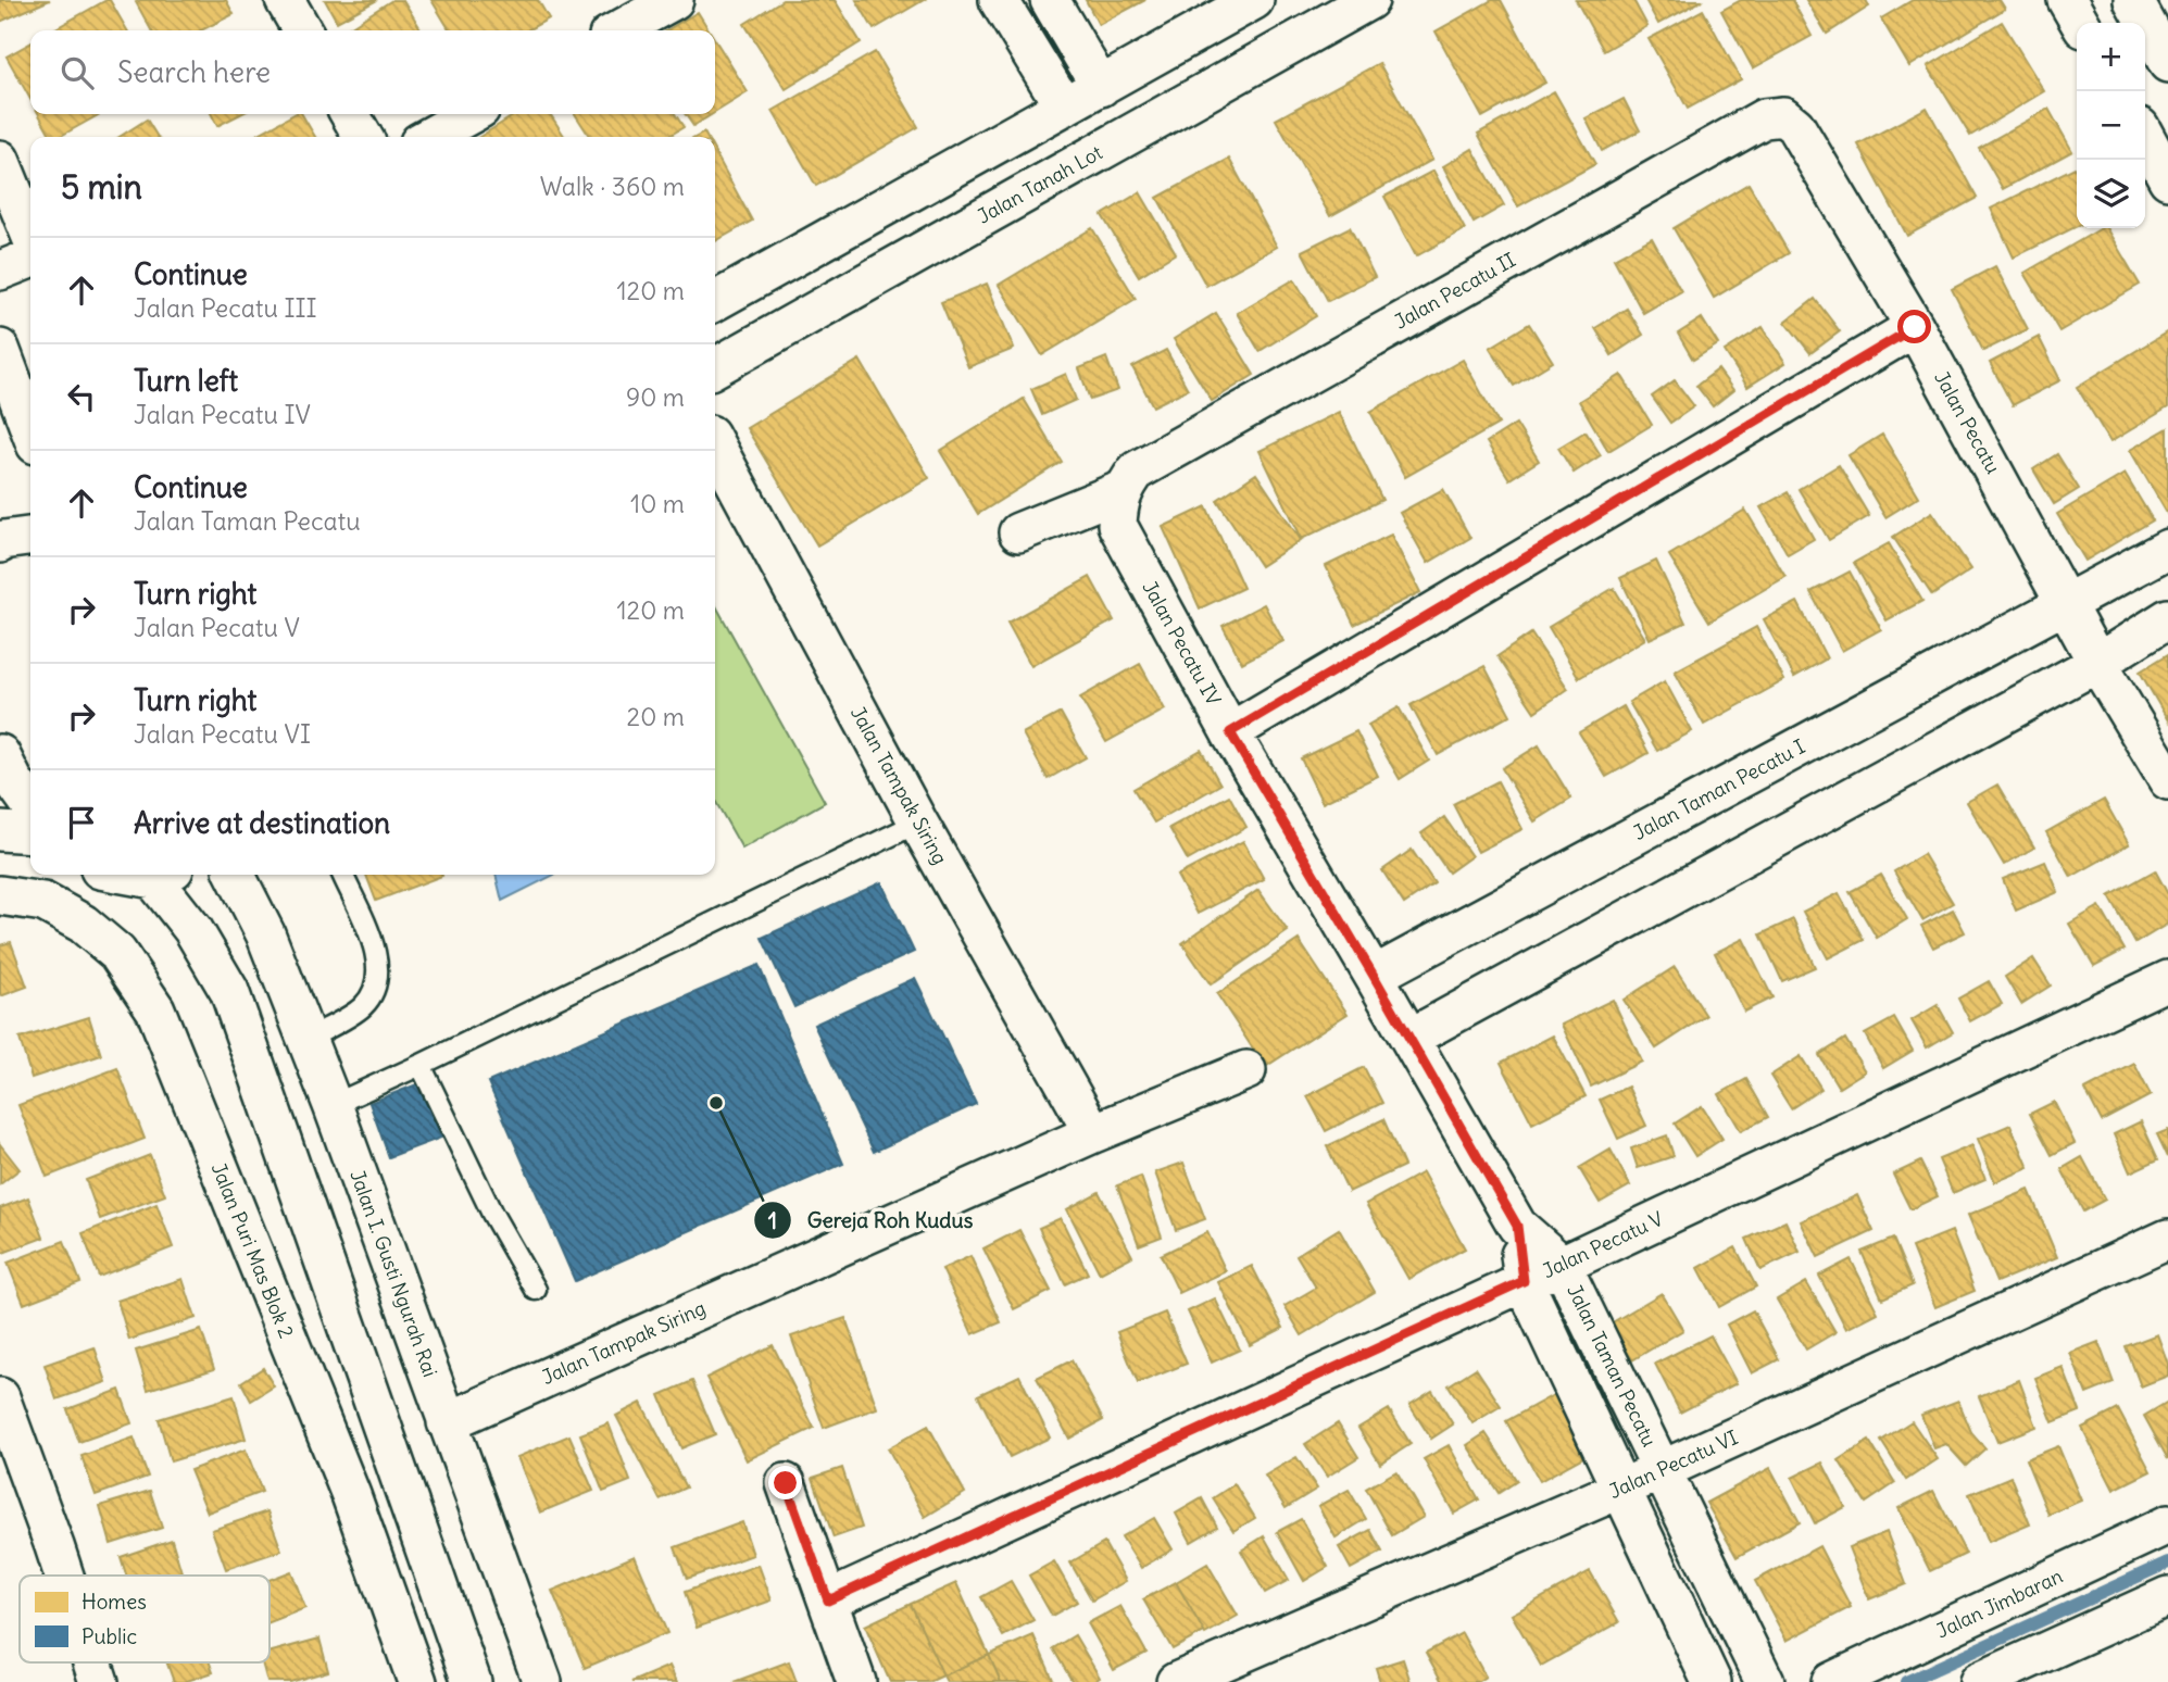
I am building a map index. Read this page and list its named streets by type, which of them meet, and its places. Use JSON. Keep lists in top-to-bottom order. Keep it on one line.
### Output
{"streets":{"street":["Jalan Tanah Lot","Jalan Pecatu II","Jalan Pecatu","Jalan Pecatu IV","Jalan Tampak Siring","Jalan Taman Pecatu I","Jalan Pecatu V","Jalan Puri Mas Blok 2","Jalan I. Gusti Ngurah Rai","Jalan Taman Pecatu","Jalan Pecatu VI","Jalan Jimbaran"]},"crossings":[["Jalan Pecatu II","Jalan Pecatu"],["Jalan Pecatu II","Jalan Pecatu IV"],["Jalan Pecatu","Jalan Taman Pecatu I"],["Jalan Pecatu IV","Jalan Taman Pecatu I"],["Jalan Pecatu IV","Jalan Taman Pecatu"],["Jalan Tampak Siring","Jalan I. Gusti Ngurah Rai"],["Jalan Pecatu V","Jalan Taman Pecatu"],["Jalan Taman Pecatu","Jalan Pecatu VI"]],"places":["Gereja Roh Kudus"],"legend":["Homes","Public"],"page":{"map_buttons":["+","−"],"search":"Search here","heading":["5 min","Walk · 360 m"],"list":[["Continue","Jalan Pecatu III","120 m"],["Turn left","Jalan Pecatu IV","90 m"],["Continue","Jalan Taman Pecatu","10 m"],["Turn right","Jalan Pecatu V","120 m"],["Turn right","Jalan Pecatu VI","20 m"],"Arrive at destination"]}}
